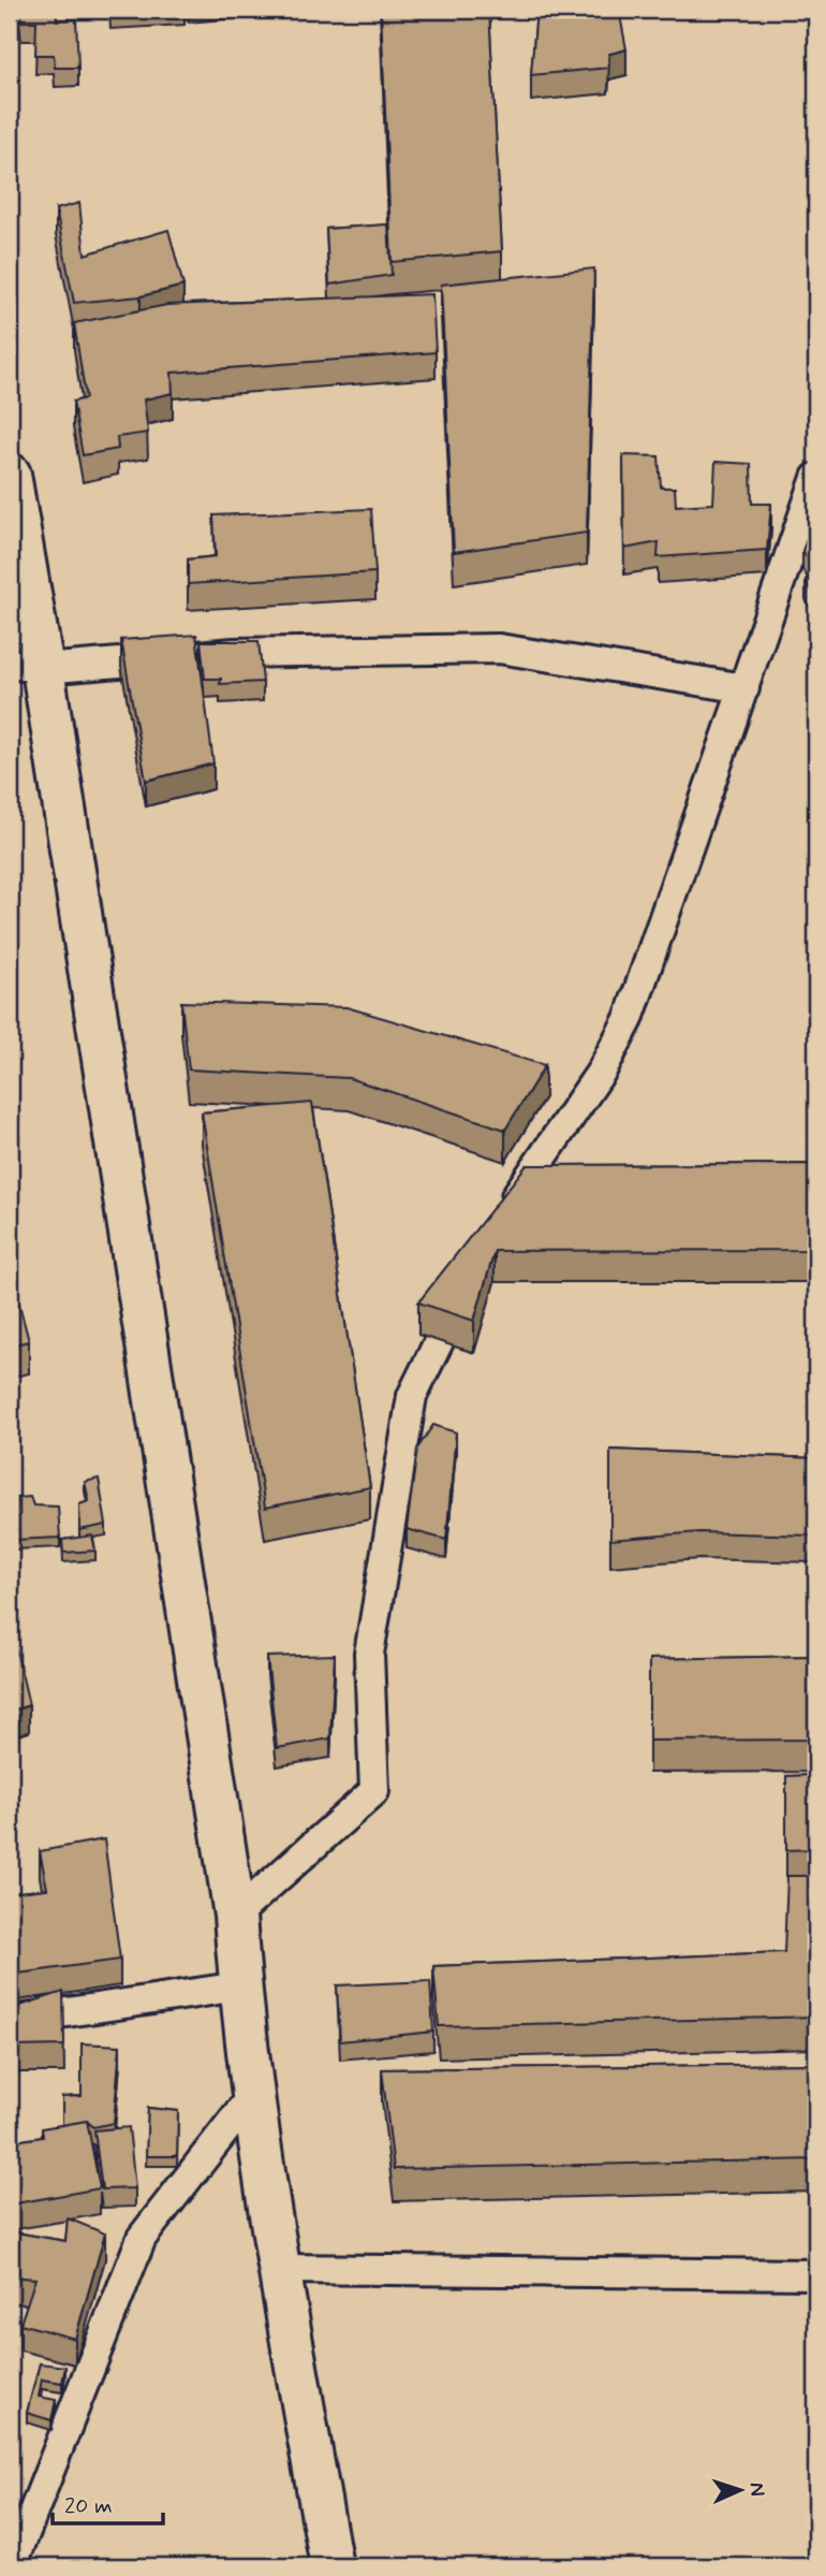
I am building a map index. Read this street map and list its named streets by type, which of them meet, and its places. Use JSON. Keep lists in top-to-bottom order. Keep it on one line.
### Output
{"scale_bar":"20 m","north":"right"}
